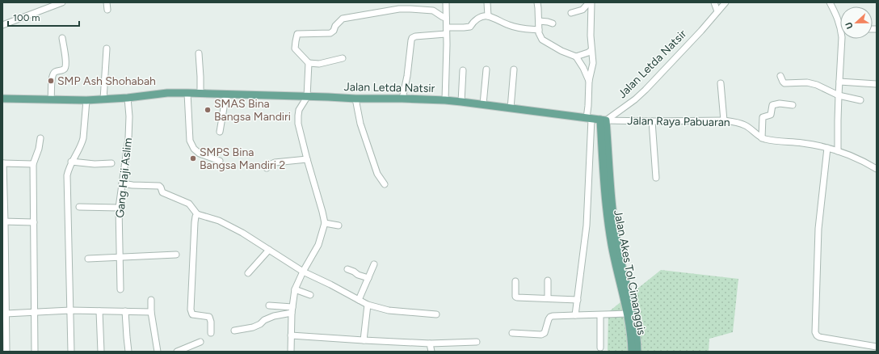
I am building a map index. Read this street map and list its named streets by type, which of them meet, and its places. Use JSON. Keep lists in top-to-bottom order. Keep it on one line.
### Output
{"streets":{"main road":["Jalan Letda Natsir","Jalan Akes Tol Cimanggis"],"street":["Jalan Raya Pabuaran","Gang Haji Aslim"]},"crossings":[["Jalan Letda Natsir","Jalan Raya Pabuaran"],["Jalan Letda Natsir","Gang Haji Aslim"],["Jalan Letda Natsir","Jalan Akes Tol Cimanggis"],["Jalan Raya Pabuaran","Jalan Akes Tol Cimanggis"]],"places":["SMP Ash Shohabah","SMAS Bina Bangsa Mandiri","SMPS Bina Bangsa Mandiri 2"],"scale_bar":"100 m","north":"left"}
